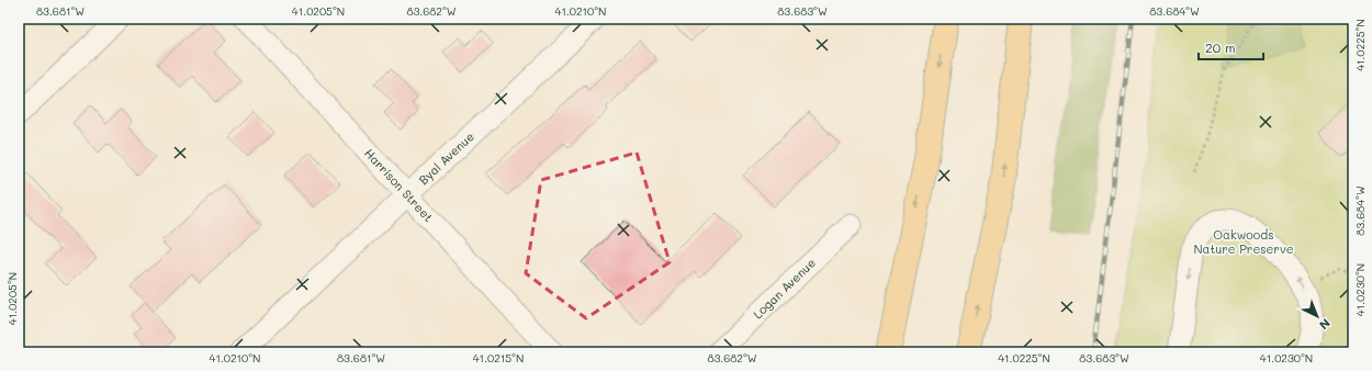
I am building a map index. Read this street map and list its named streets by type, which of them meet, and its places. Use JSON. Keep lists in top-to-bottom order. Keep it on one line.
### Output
{"streets":{"street":["Byal Avenue","Harrison Street","Logan Avenue"]},"crossings":[["Byal Avenue","Harrison Street"]],"parks":["Oakwoods Nature Preserve"],"scale_bar":"20 m","north":"bottom right","coordinates":["83.681°W","41.0205°N","83.682°W","41.0210°N","83.683°W","83.684°W","41.0225°N","41.0230°N","41.0215°N"]}
